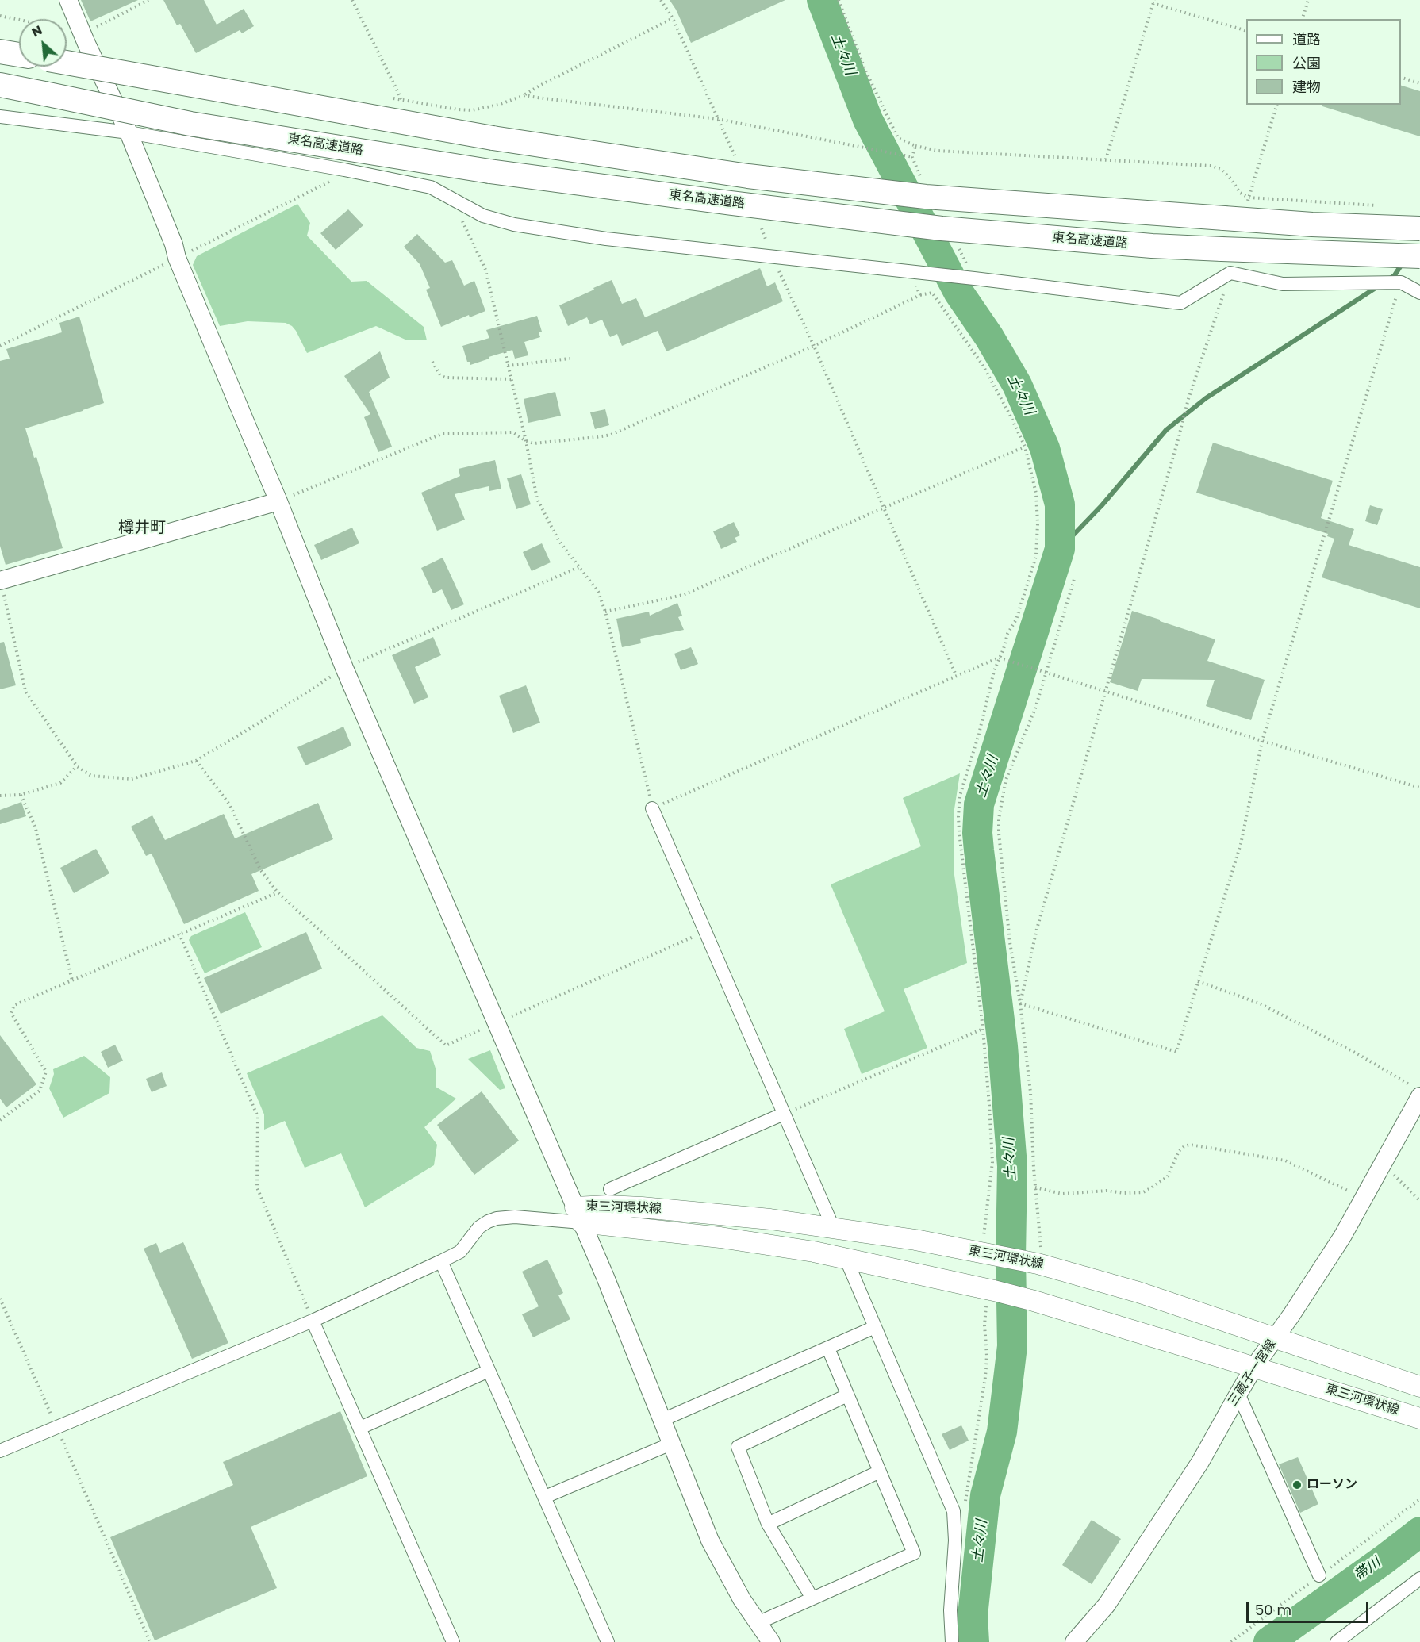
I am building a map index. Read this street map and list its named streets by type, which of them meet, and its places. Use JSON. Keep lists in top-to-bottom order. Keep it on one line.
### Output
{"streets":{"highway":["東名高速道路"],"main road":["東三河環状線"],"street":["三蔵子一宮線"]},"crossings":[["東三河環状線","三蔵子一宮線"]],"districts":["樽井町"],"water":["土々川","帯川"],"places":["ローソン"],"legend":["道路","公園","建物"],"scale_bar":"50 m","north":"top left"}
